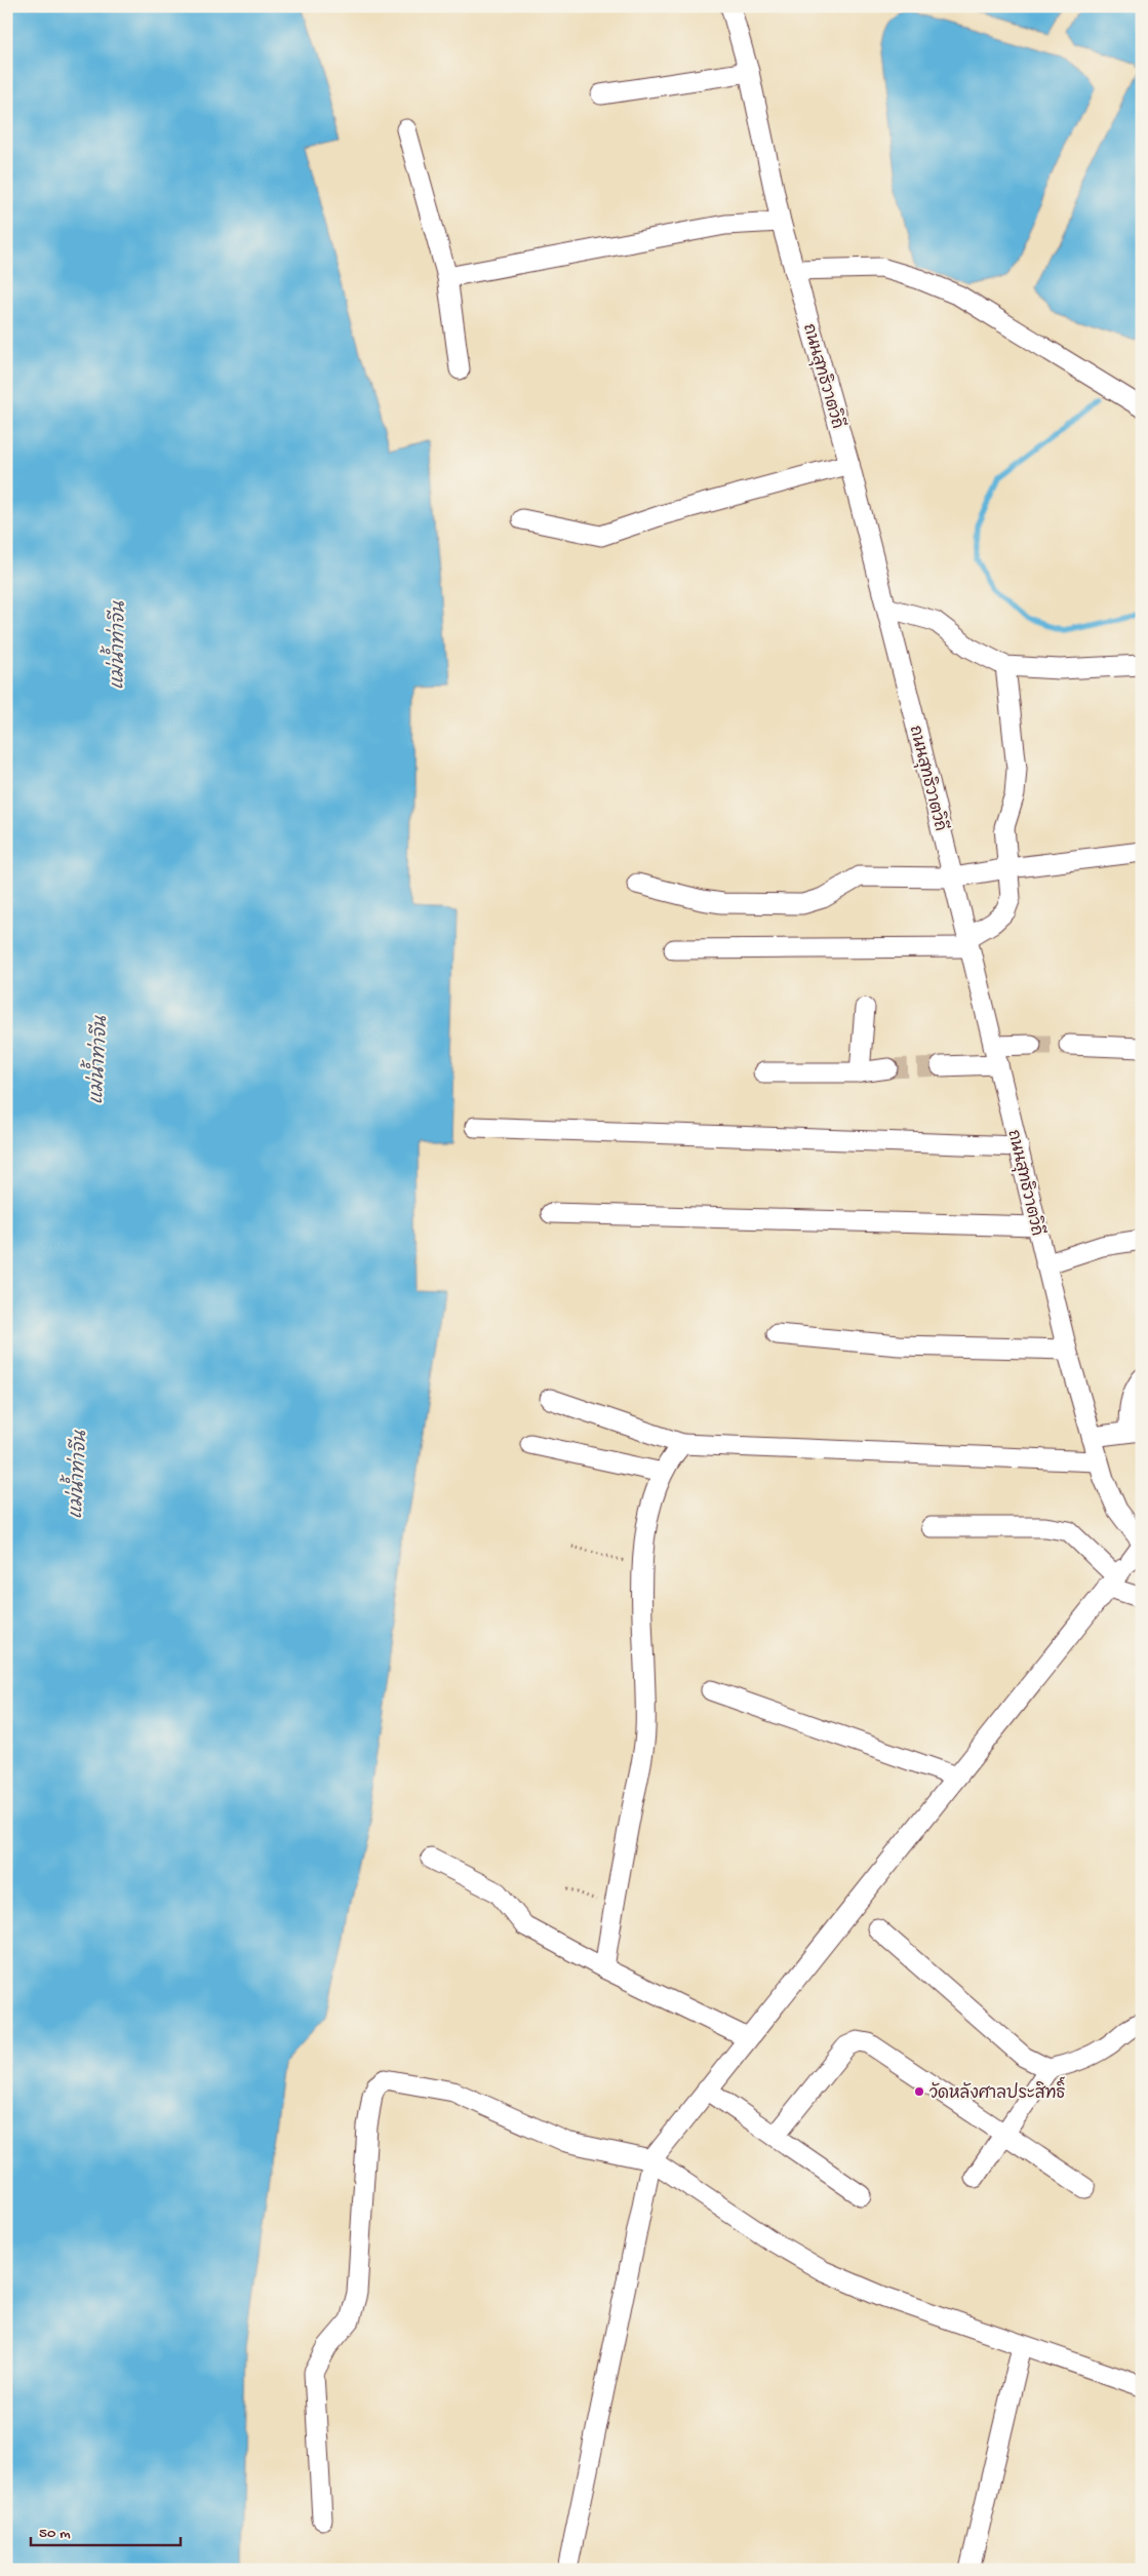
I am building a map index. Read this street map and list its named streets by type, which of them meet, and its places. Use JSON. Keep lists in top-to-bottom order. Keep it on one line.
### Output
{"streets":{"street":["ถนนสุทธิวาตวิถี"]},"water":["แม่น้ำท่าจีน"],"places":["วัดหลังศาลประสิทธิ์"],"scale_bar":"50 m"}
